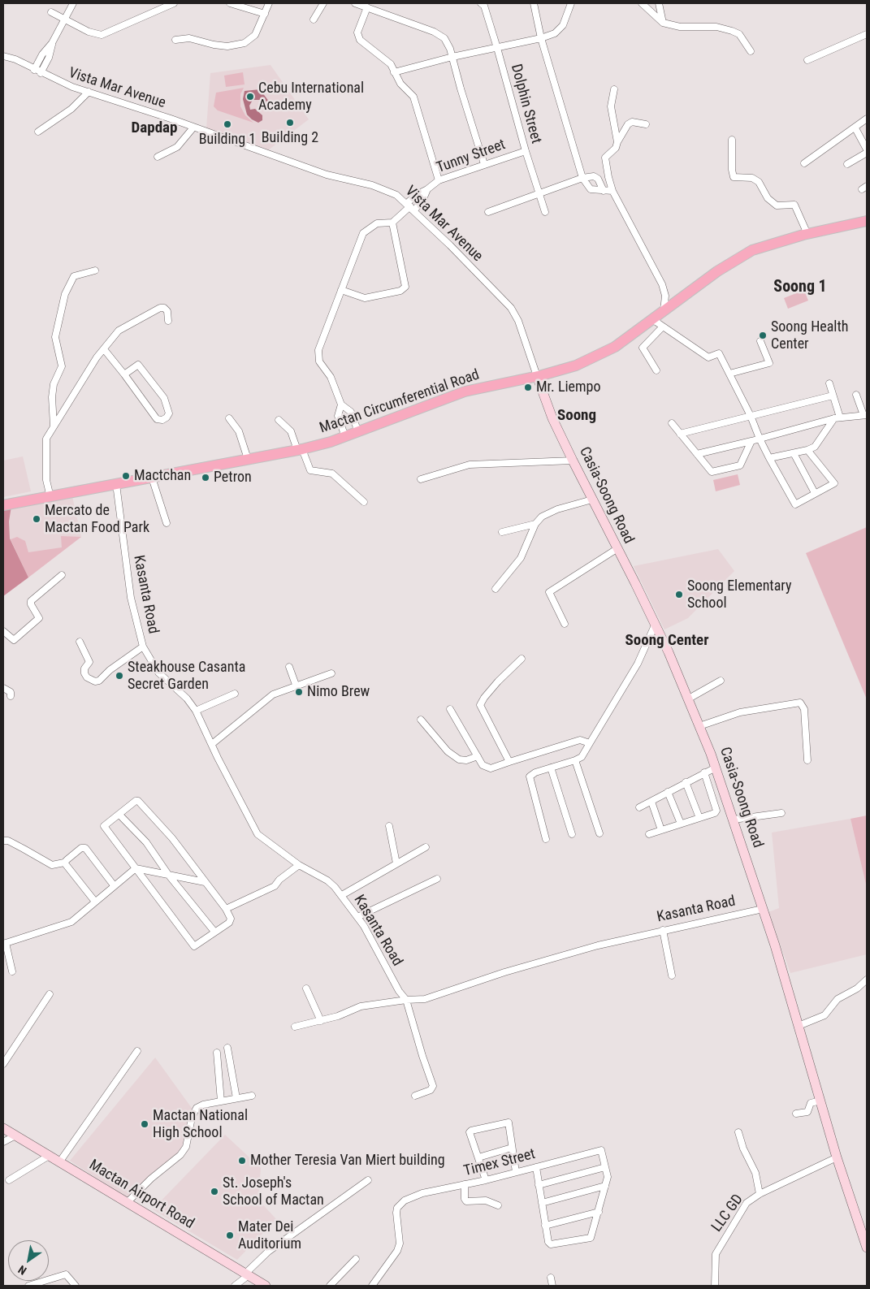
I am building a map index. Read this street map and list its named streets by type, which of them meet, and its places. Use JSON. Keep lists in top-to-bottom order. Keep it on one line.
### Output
{"streets":{"main road":["Mactan Circumferential Road"],"street":["Vista Mar Avenue","Dolphin Street","Tunny Street","Casia-Soong Road","Kasanta Road","Timex Street","Mactan Airport Road","LLC GD"]},"crossings":[["Vista Mar Avenue","Tunny Street"],["Vista Mar Avenue","Mactan Circumferential Road"],["Vista Mar Avenue","Casia-Soong Road"],["Dolphin Street","Tunny Street"],["Mactan Circumferential Road","Casia-Soong Road"],["Mactan Circumferential Road","Kasanta Road"],["Casia-Soong Road","Kasanta Road"],["Casia-Soong Road","LLC GD"]],"districts":["Dapdap","Soong 1","Soong","Soong Center"],"places":["Cebu International Academy","Building 2","Building 1","Soong Health Center","Mr. Liempo","Mactchan","Petron","Mercato de Mactan Food Park","Soong Elementary School","Steakhouse Casanta Secret Garden","Nimo Brew","Mactan National High School","Mother Teresia Van Miert building","St. Joseph's School of Mactan","Mater Dei Auditorium"],"north":"bottom left"}
